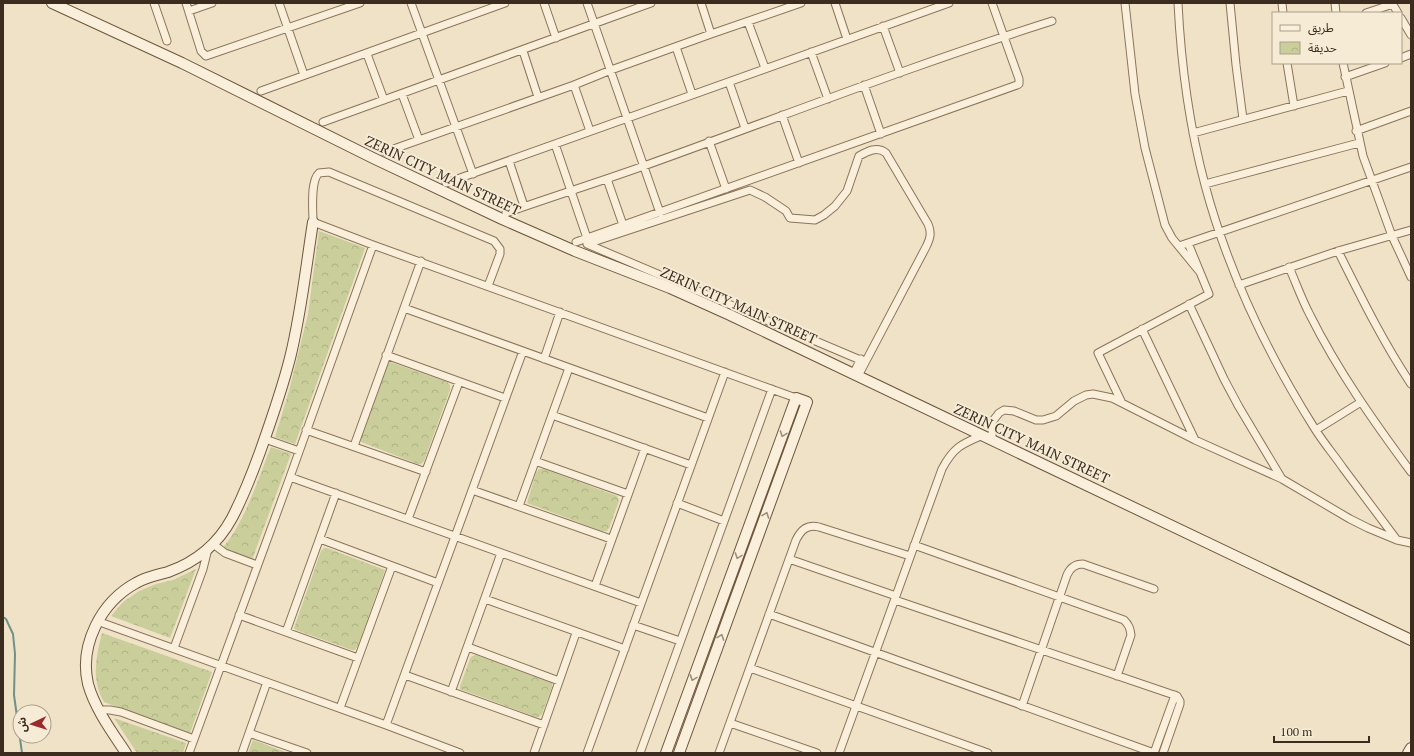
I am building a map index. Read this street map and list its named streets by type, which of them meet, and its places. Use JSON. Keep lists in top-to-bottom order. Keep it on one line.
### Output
{"streets":{"street":["ZERIN CITY MAIN STREET"]},"legend":["طريق","حديقة"],"scale_bar":"100 m","north":"left"}
